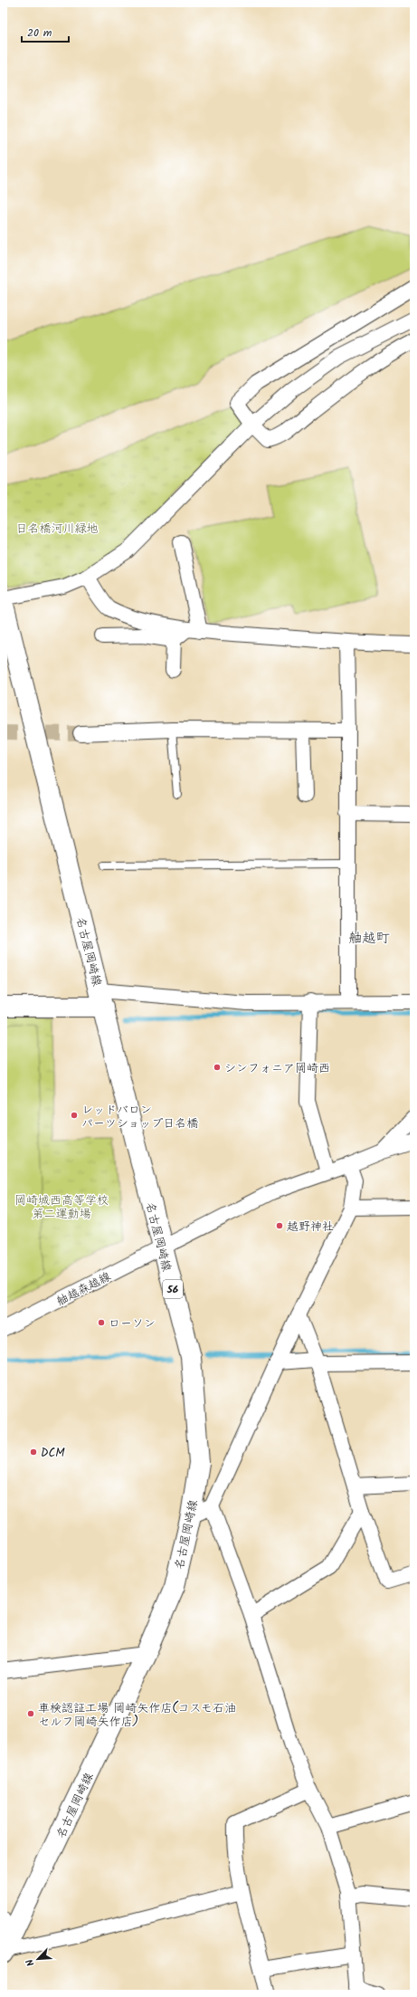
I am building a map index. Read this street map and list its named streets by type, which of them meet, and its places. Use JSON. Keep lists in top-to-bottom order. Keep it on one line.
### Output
{"streets":{"main road":["名古屋岡崎線","56"],"street":["舳越森越線"]},"crossings":[["名古屋岡崎線","舳越森越線"]],"districts":["舳越町"],"parks":["日名橋河川緑地","岡崎城西高等学校 第二運動場"],"places":["シンフォニア岡崎西","レッドバロン パーツショップ日名橋","越野神社","ローソン","DCM","車検認証工場 岡崎矢作店(コスモ石油 セルフ岡崎矢作店)"],"scale_bar":"20 m","north":"bottom left"}
